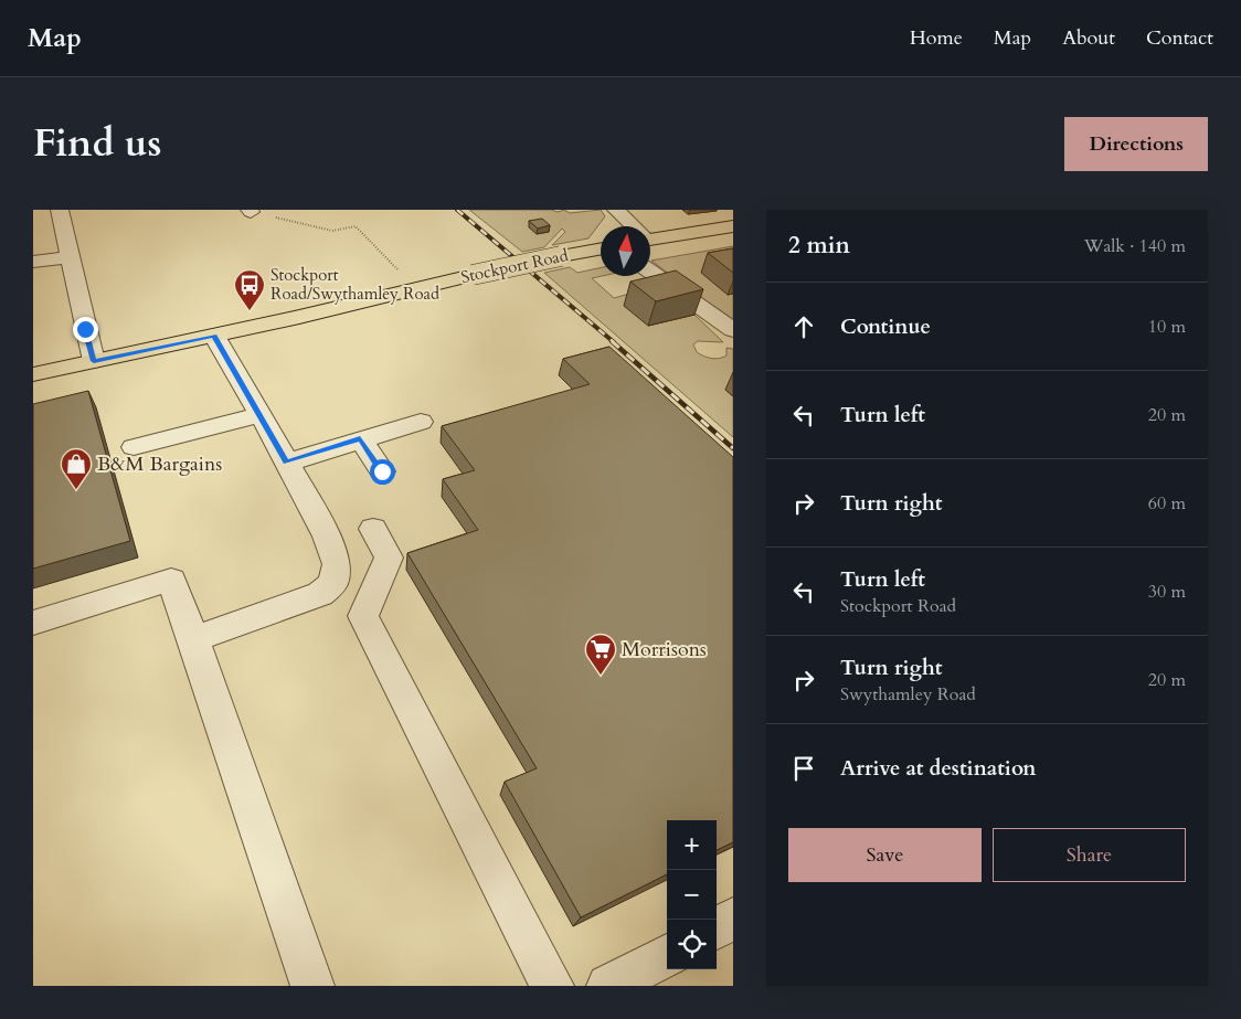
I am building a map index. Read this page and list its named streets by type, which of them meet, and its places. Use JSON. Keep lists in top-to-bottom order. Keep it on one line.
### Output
{"streets":{"main road":["Stockport Road"]},"places":{"bus stop":["Stockport Road/Swythamley Road"],"shop":["B&M Bargains"],"supermarket":["Morrisons"]},"north":"top","page":{"header":"Map","nav":["Home","Map","About","Contact"],"title":"Find us","buttons":["Directions",["Save","Share"]],"heading":["2 min","Walk · 140 m"],"list":[["Continue","10 m"],["Turn left","20 m"],["Turn right","60 m"],["Turn left","Stockport Road","30 m"],["Turn right","Swythamley Road","20 m"],"Arrive at destination"],"map_buttons":["+","−"]}}
